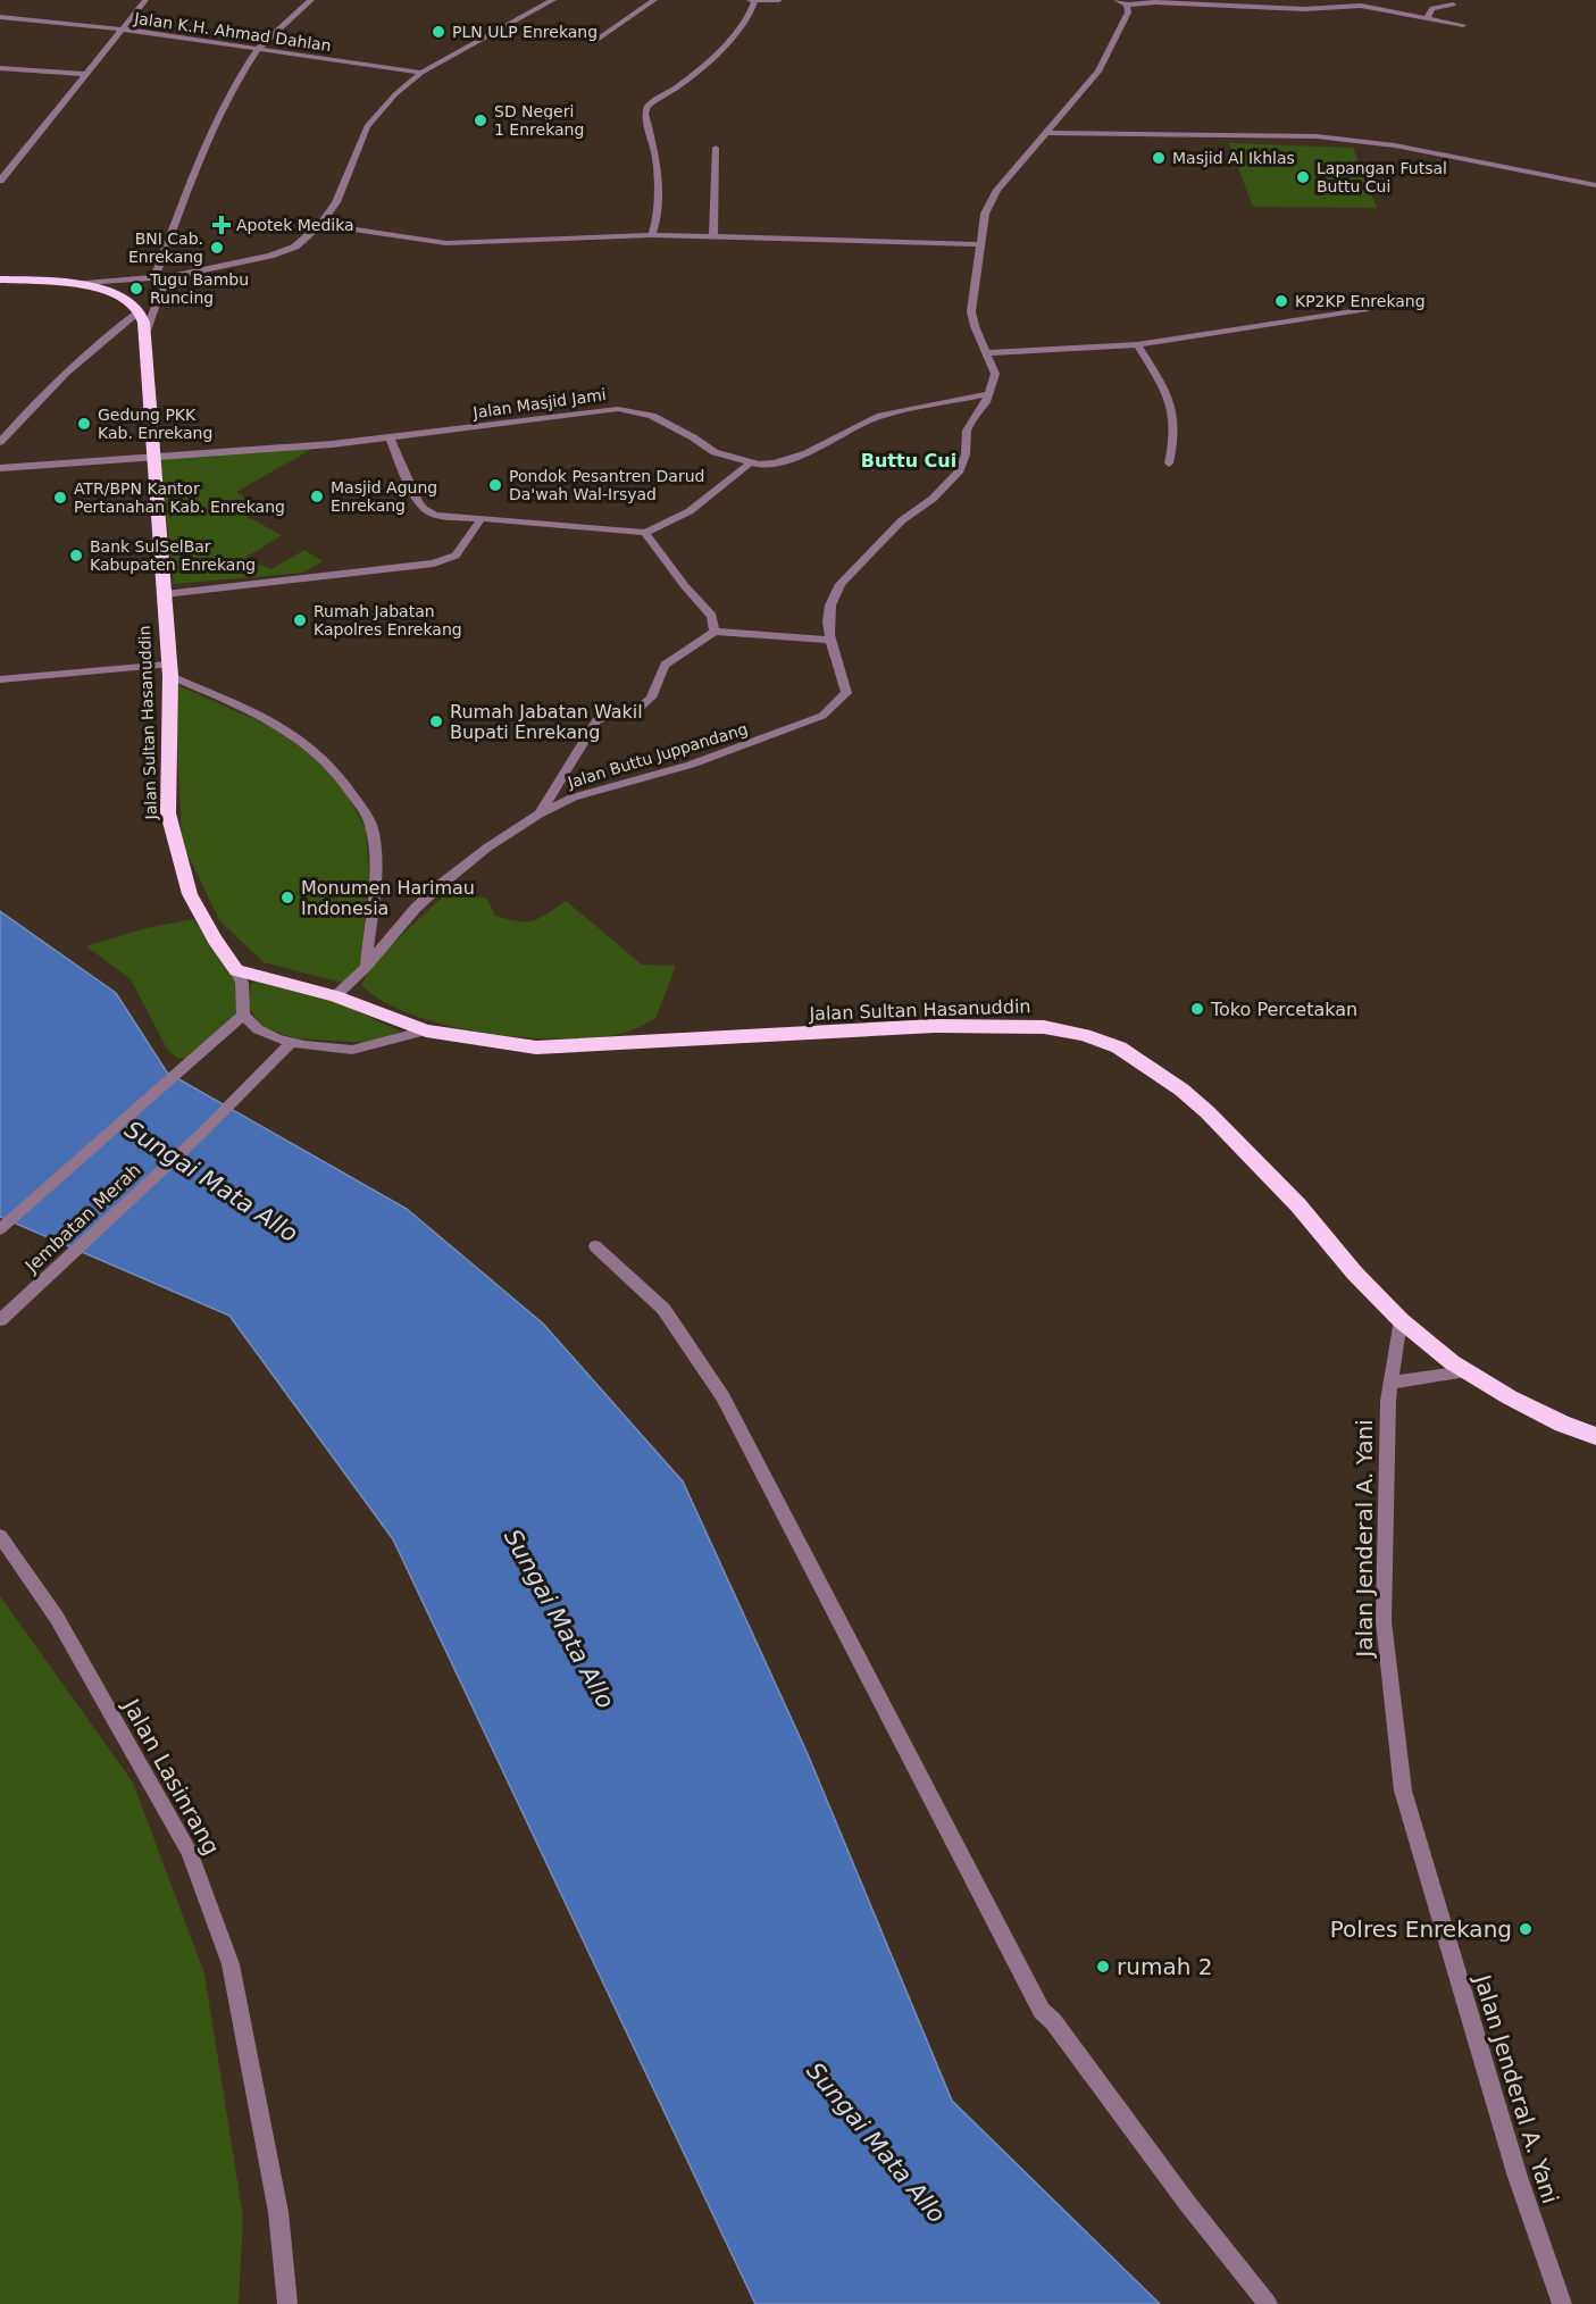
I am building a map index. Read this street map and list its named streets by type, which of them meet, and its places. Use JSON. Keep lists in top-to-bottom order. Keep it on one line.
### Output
{"streets":{"highway":["Jalan Sultan Hasanuddin"],"street":["Jalan K.H. Ahmad Dahlan","Jalan Masjid Jami","Jalan Buttu Juppandang","Jembatan Merah","Jalan Jenderal A. Yani","Jalan Lasinrang"]},"crossings":[["Jalan Masjid Jami","Jalan Sultan Hasanuddin"],["Jalan Masjid Jami","Jalan Buttu Juppandang"],["Jalan Sultan Hasanuddin","Jalan Buttu Juppandang"],["Jalan Sultan Hasanuddin","Jembatan Merah"],["Jalan Sultan Hasanuddin","Jalan Jenderal A. Yani"]],"districts":["Buttu Cui"],"water":["Sungai Mata Allo"],"places":{"other":["PLN ULP Enrekang","SD Negeri 1 Enrekang","Masjid Al Ikhlas","Lapangan Futsal Buttu Cui","BNI Cab. Enrekang","Tugu Bambu Runcing","KP2KP Enrekang","Gedung PKK Kab. Enrekang","Pondok Pesantren Darud Da'wah Wal-Irsyad","Masjid Agung Enrekang","ATR/BPN Kantor Pertanahan Kab. Enrekang","Bank SulSelBar Kabupaten Enrekang","Rumah Jabatan Kapolres Enrekang","Rumah Jabatan Wakil Bupati Enrekang","Monumen Harimau Indonesia","Toko Percetakan","Polres Enrekang","rumah 2"],"health":["Apotek Medika"]}}
